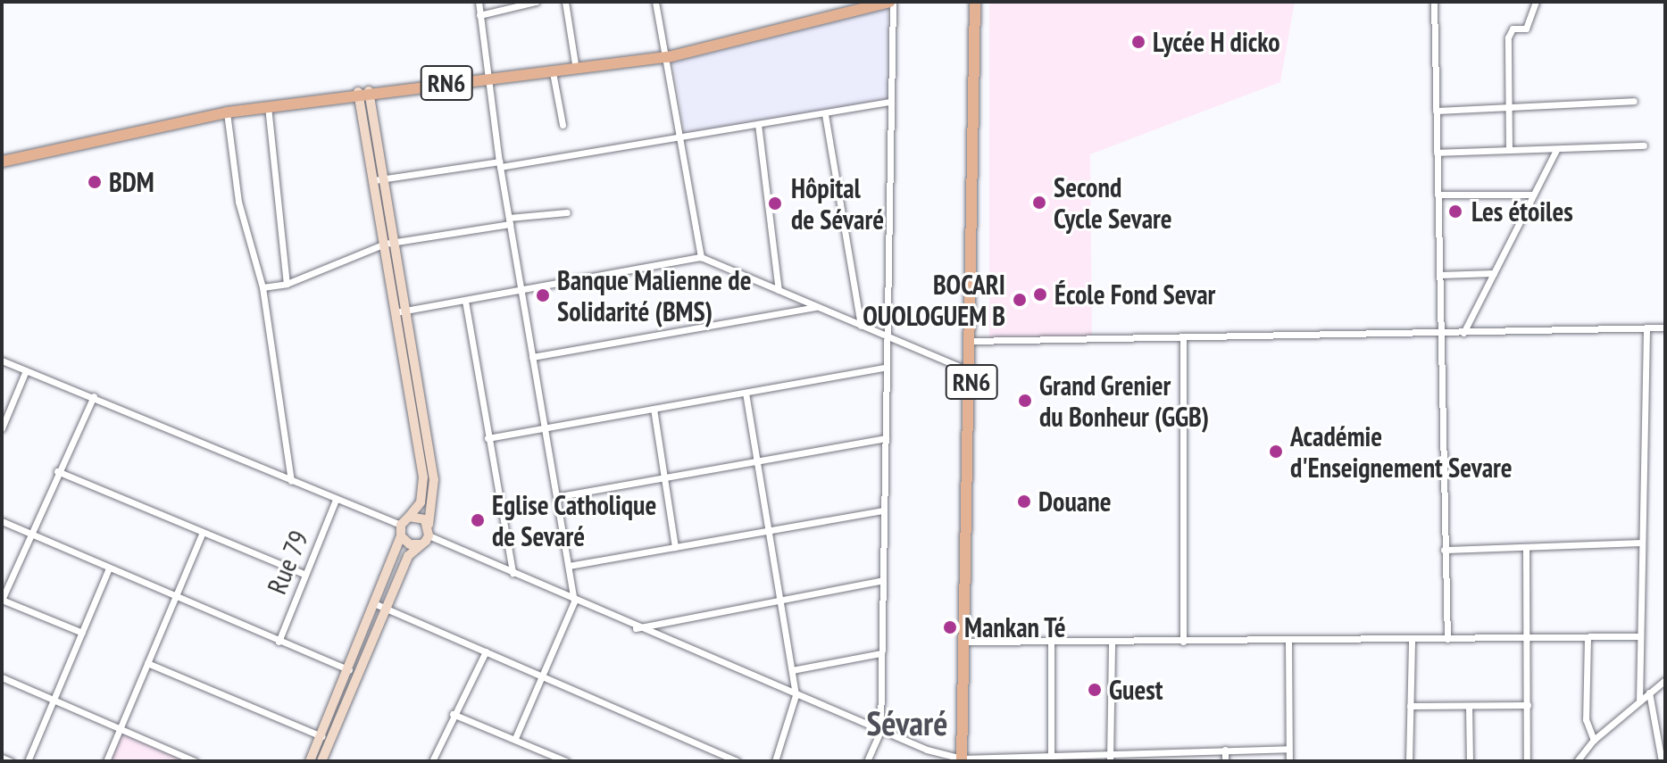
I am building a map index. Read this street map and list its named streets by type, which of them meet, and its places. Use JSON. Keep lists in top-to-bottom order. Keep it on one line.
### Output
{"streets":{"main road":["RN6"],"street":["Rue 79"]},"districts":["Sévaré"],"places":["Lycée H dicko","BDM","Second Cycle Sevare","Hôpital de Sévaré","Les étoiles","École Fond Sevar","Banque Malienne de Solidarité (BMS)","BOCARI OUOLOGUEM B","Grand Grenier du Bonheur (GGB)","Académie d'Enseignement Sevare","Douane","Eglise Catholique de Sevaré","Mankan Té","Guest"]}
